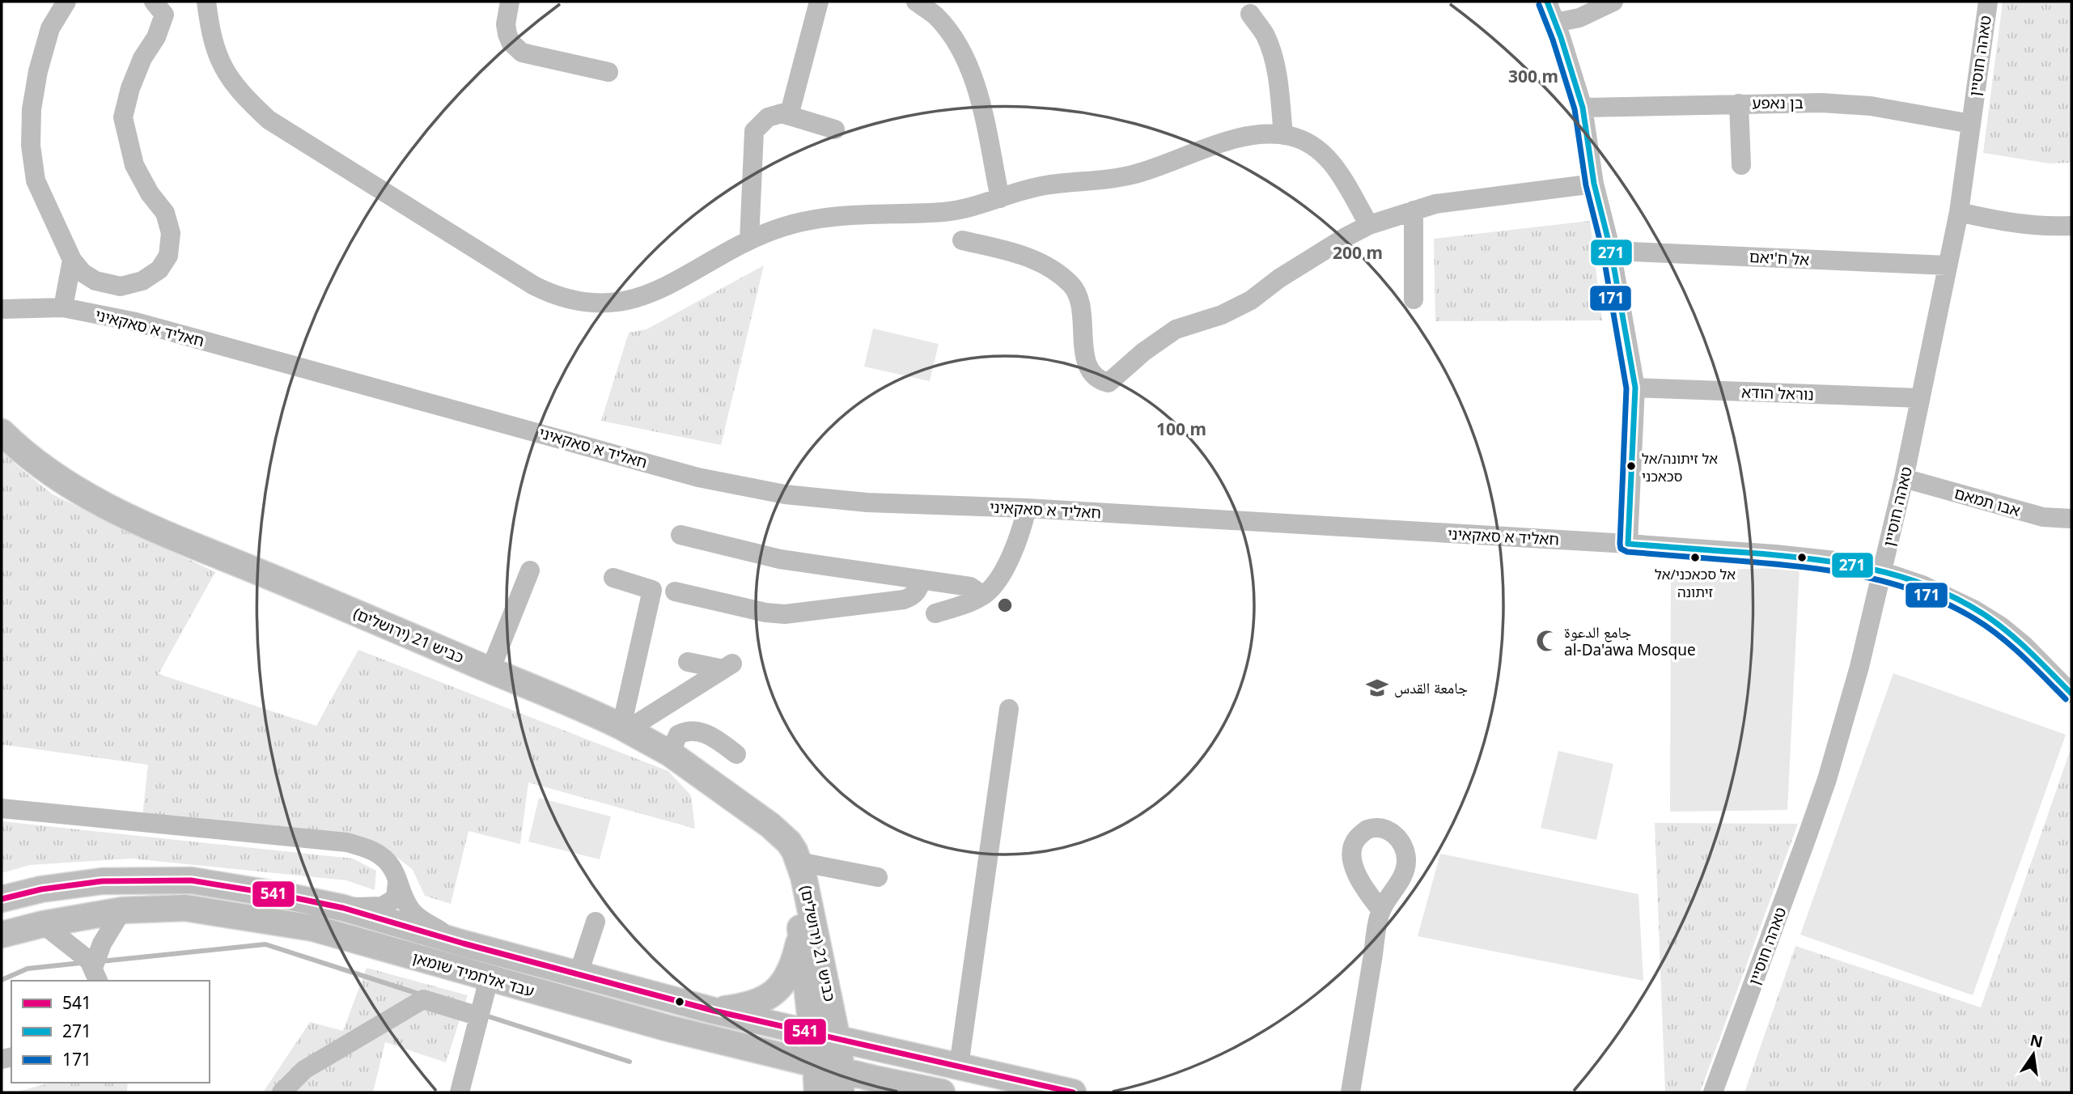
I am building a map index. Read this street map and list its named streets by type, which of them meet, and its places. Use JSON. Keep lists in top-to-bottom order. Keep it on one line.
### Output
{"streets":{"main road":["כביש 21 (ירושלים)","עבד אלחמיד שומאן"],"street":["טאהה חוסיין","בן נאפע","אל ח'יאם","חאליד א סאקאיני","נוראל הודא","אבו תמאם"]},"crossings":[["טאהה חוסיין","בן נאפע"],["טאהה חוסיין","אל ח'יאם"],["טאהה חוסיין","חאליד א סאקאיני"],["טאהה חוסיין","נוראל הודא"],["טאהה חוסיין","אבו תמאם"],["כביש 21 (ירושלים)","עבד אלחמיד שומאן"]],"places":{"other":["אל זיתונה/אל סכאכני","אל סכאכני/אל זיתונה"],"mosque":["جامع الدعوة al-Da'awa Mosque"],"school or university":["جامعة القدس"]},"lines":["transit line 271","transit line 171","transit line 541"],"legend":["541","271","171"],"north":"top","rings":["300 m","200 m","100 m"]}
